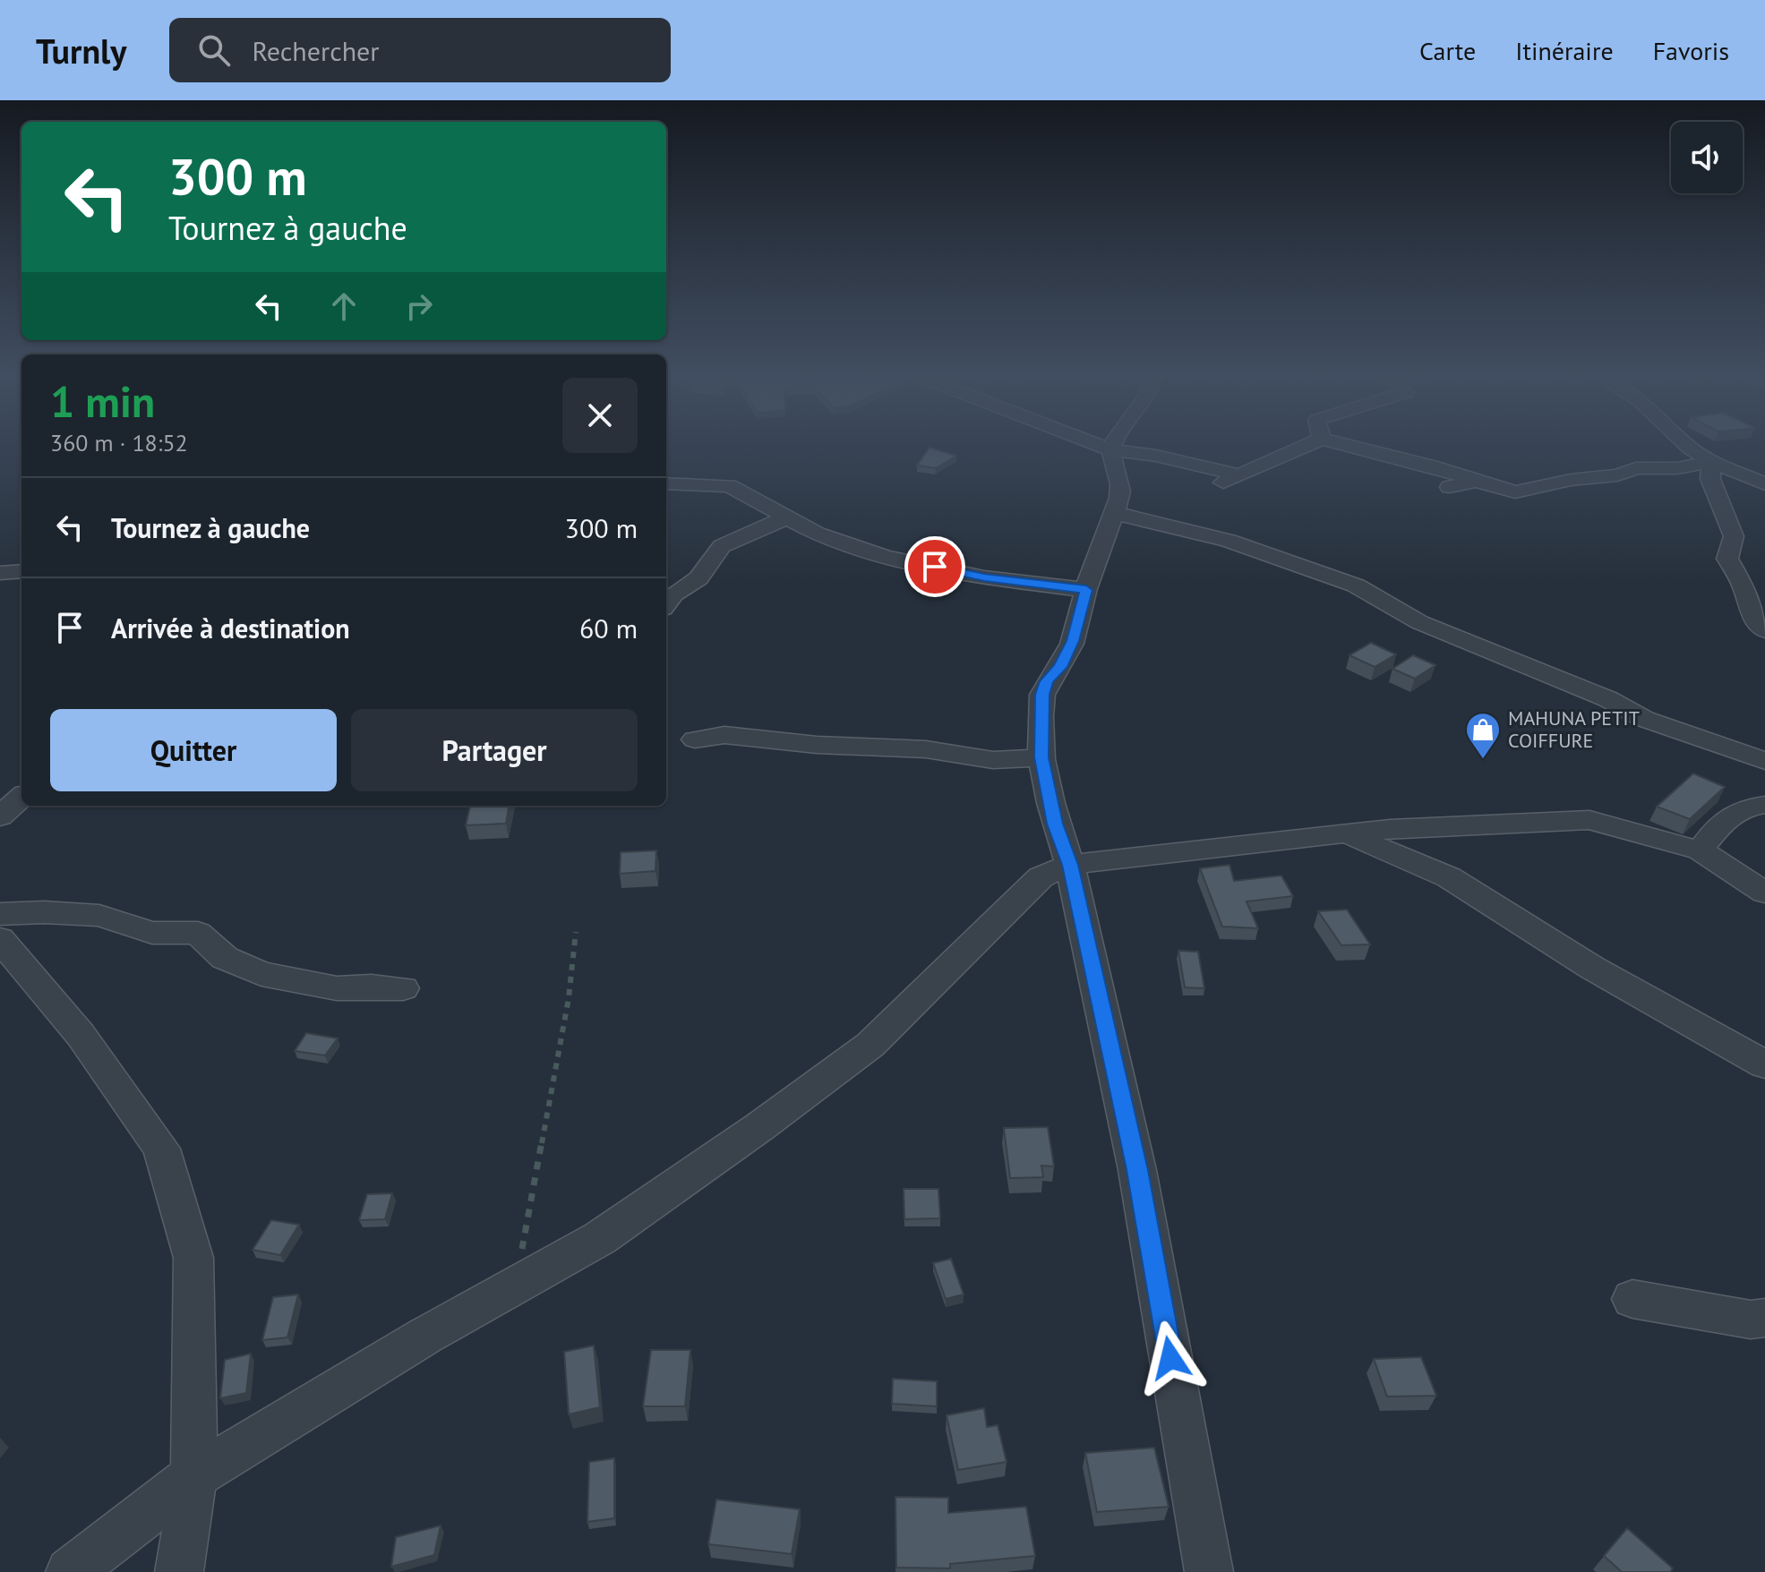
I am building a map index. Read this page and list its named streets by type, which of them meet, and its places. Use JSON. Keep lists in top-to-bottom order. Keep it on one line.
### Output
{"places":{"shop":["MAHUNA PETIT COIFFURE"]},"page":{"header":"Turnly","search":"Rechercher","nav":["Carte","Itinéraire","Favoris"],"turn":["300 m","Tournez à gauche"],"heading":["1 min","360 m · 18:52"],"list":[{"name":"Tournez à gauche","value":"300 m"},{"name":"Arrivée à destination","value":"60 m"}],"buttons":["Quitter","Partager"]}}
